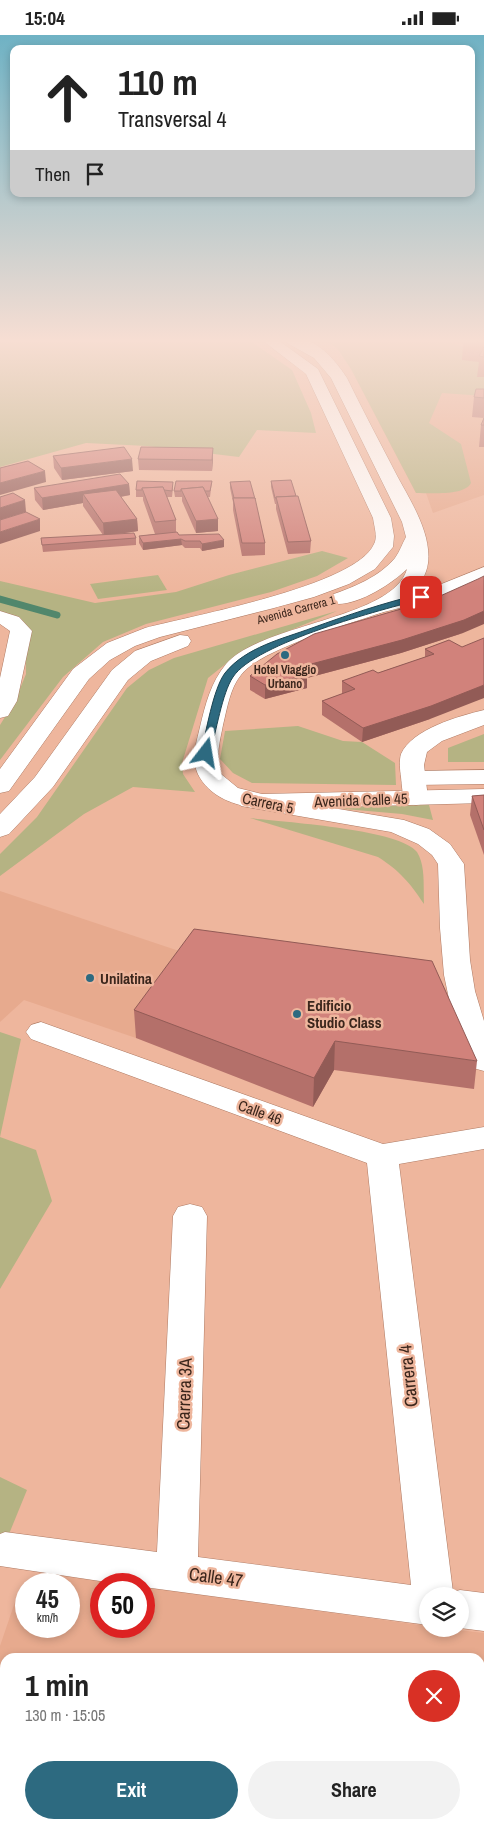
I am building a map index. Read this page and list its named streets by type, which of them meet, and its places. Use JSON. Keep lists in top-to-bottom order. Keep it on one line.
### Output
{"streets":{"main road":["Avenida Carrera 1","Avenida Calle 45","Carrera 5","Calle 46","Carrera 4","Carrera 3A","Calle 47"]},"crossings":[["Avenida Carrera 1","Carrera 5"],["Avenida Calle 45","Carrera 5"],["Calle 46","Carrera 4"],["Carrera 3A","Calle 47"]],"places":["Hotel Viaggio Urbano","Unilatina","Edificio Studio Class"],"page":{"status":"15:04","turn":["110 m","Transversal 4"],"then":"Then","speed":"45 km/h","limit":"50","heading":["1 min","130 m · 15:05"],"buttons":["Exit","Share"]}}
